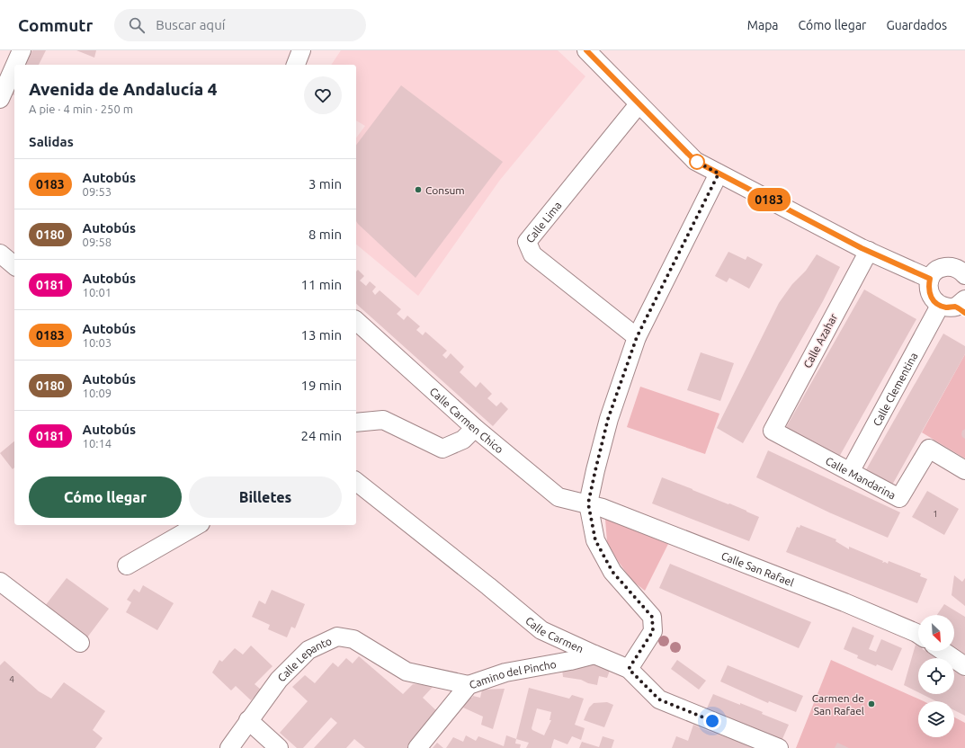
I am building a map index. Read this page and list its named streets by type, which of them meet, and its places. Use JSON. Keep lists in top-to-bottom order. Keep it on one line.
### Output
{"streets":{"street":["Calle Lima","Calle Azahar","Calle Clementina","Calle Carmen Chico","Calle Mandarina","Calle San Rafael","Calle Carmen","Calle Lepanto","Camino del Pincho"]},"crossings":[["Calle Azahar","Calle Mandarina"],["Calle Clementina","Calle Mandarina"],["Calle Carmen Chico","Calle San Rafael"],["Calle Carmen","Camino del Pincho"],["Calle Lepanto","Camino del Pincho"]],"places":["Consum","Carmen de San Rafael"],"lines":["bus line 0183"],"house_numbers":["1","4"],"north":"bottom right","page":{"header":"Commutr","search":"Buscar aquí","nav":["Mapa","Cómo llegar","Guardados"],"on_map":"0183","heading":[["Avenida de Andalucía 4","A pie · 4 min · 250 m"],"Salidas"],"list":[{"mark":"0183","name":"Autobús","note":"09:53","value":"3 min"},{"mark":"0180","name":"Autobús","note":"09:58","value":"8 min"},{"mark":"0181","name":"Autobús","note":"10:01","value":"11 min"},{"mark":"0183","name":"Autobús","note":"10:03","value":"13 min"},{"mark":"0180","name":"Autobús","note":"10:09","value":"19 min"},{"mark":"0181","name":"Autobús","note":"10:14","value":"24 min"}],"buttons":["Cómo llegar","Billetes"]}}
